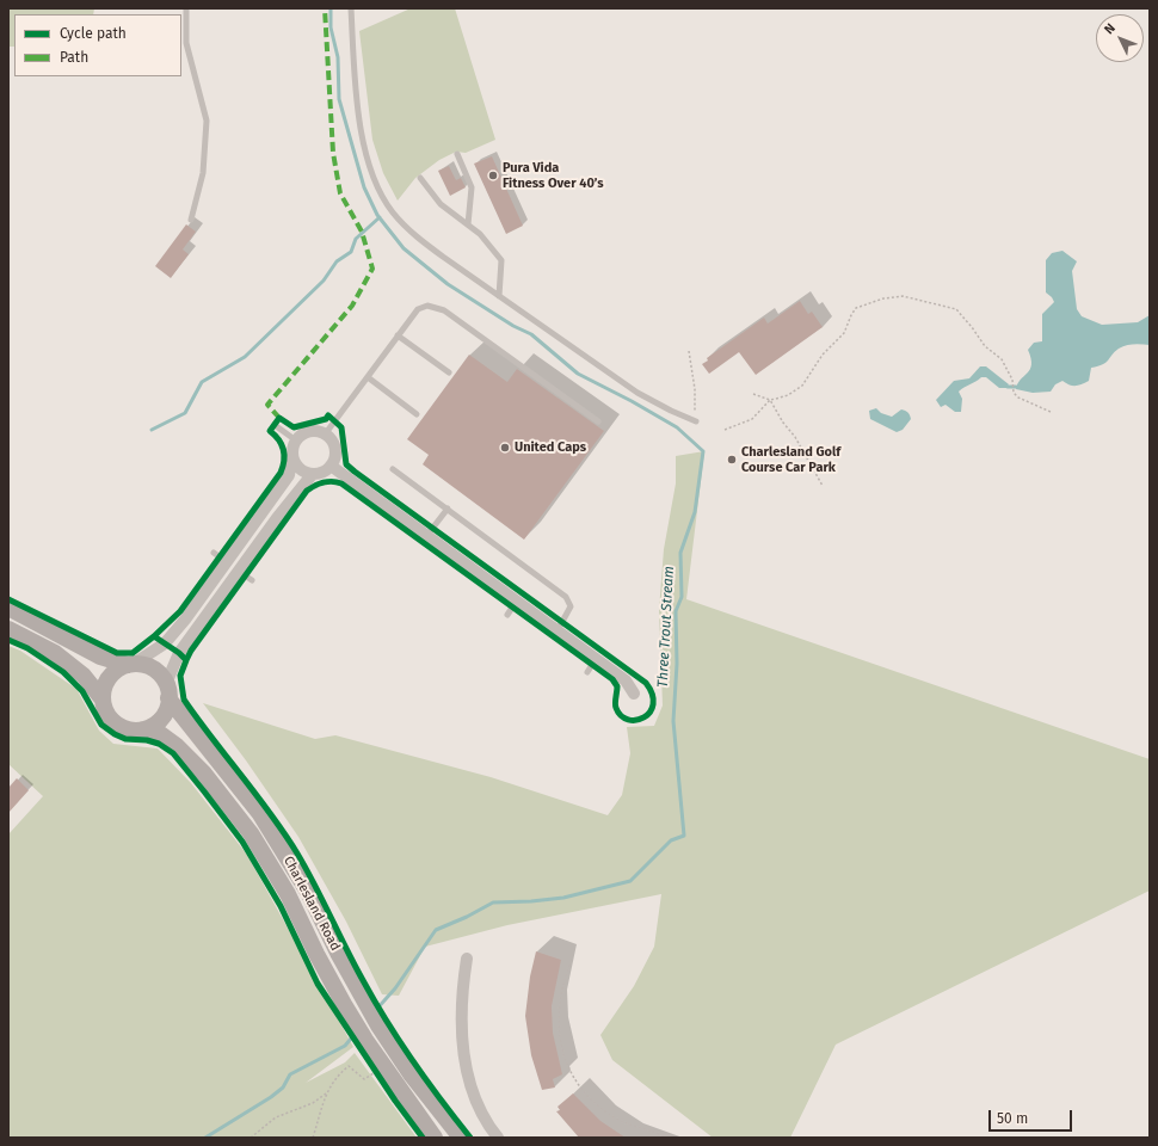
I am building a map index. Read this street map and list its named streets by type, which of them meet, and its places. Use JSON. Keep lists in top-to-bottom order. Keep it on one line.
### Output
{"streets":{"main road":["Charlesland Road"]},"water":["Three Trout Stream"],"places":["Pura Vida Fitness Over 40’s","United Caps","Charlesland Golf Course Car Park"],"legend":["Cycle path","Path"],"scale_bar":"50 m","north":"top left"}
